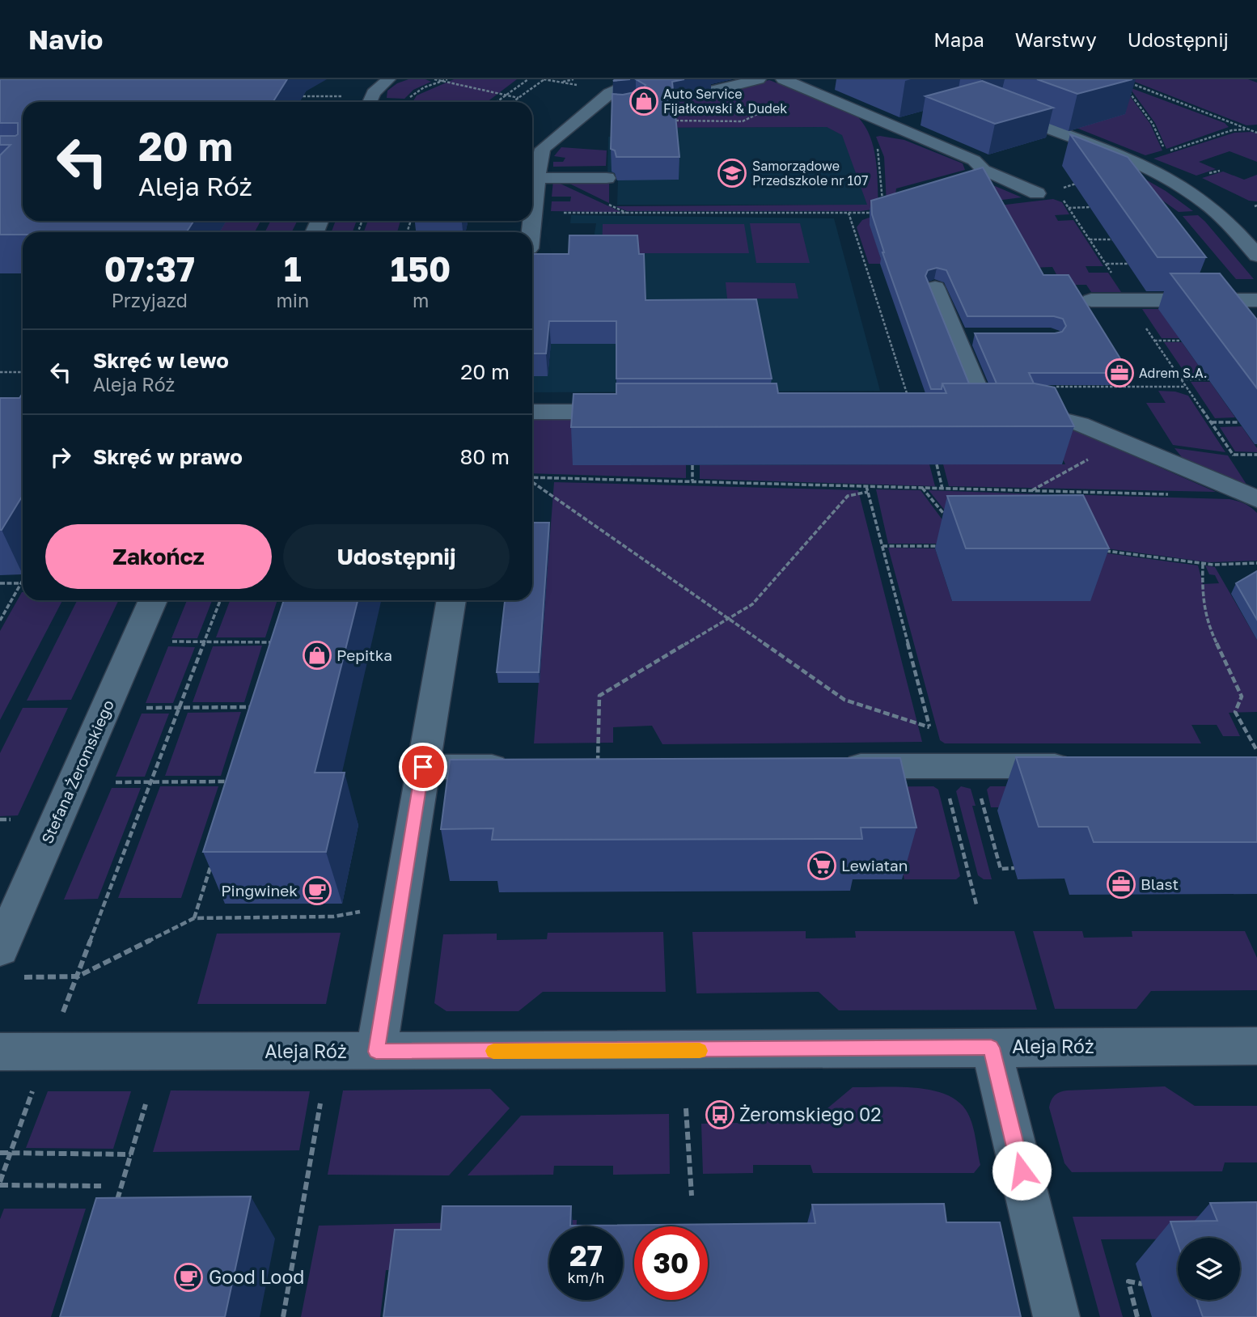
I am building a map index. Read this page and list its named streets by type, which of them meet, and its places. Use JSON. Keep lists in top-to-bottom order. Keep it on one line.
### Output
{"streets":{"street":["Stefana Żeromskiego","Aleja Róż"]},"places":{"shop":["Auto Service Fijałkowski & Dudek","Pepitka"],"school or university":["Samorządowe Przedszkole nr 107"],"office":["Adrem S.A.","Blast"],"supermarket":["Lewiatan"],"cafe":["Pingwinek","Good Lood"],"bus stop":["Żeromskiego 02"]},"page":{"header":"Navio","nav":["Mapa","Warstwy","Udostępnij"],"turn":["20 m","Aleja Róż"],"eta":["07:37","Przyjazd","1","min","150","m"],"list":[{"name":"Skręć w lewo","note":"Aleja Róż","value":"20 m"},{"name":"Skręć w prawo","value":"80 m"}],"buttons":["Zakończ","Udostępnij"],"speed":"27 km/h","limit":"30"}}
